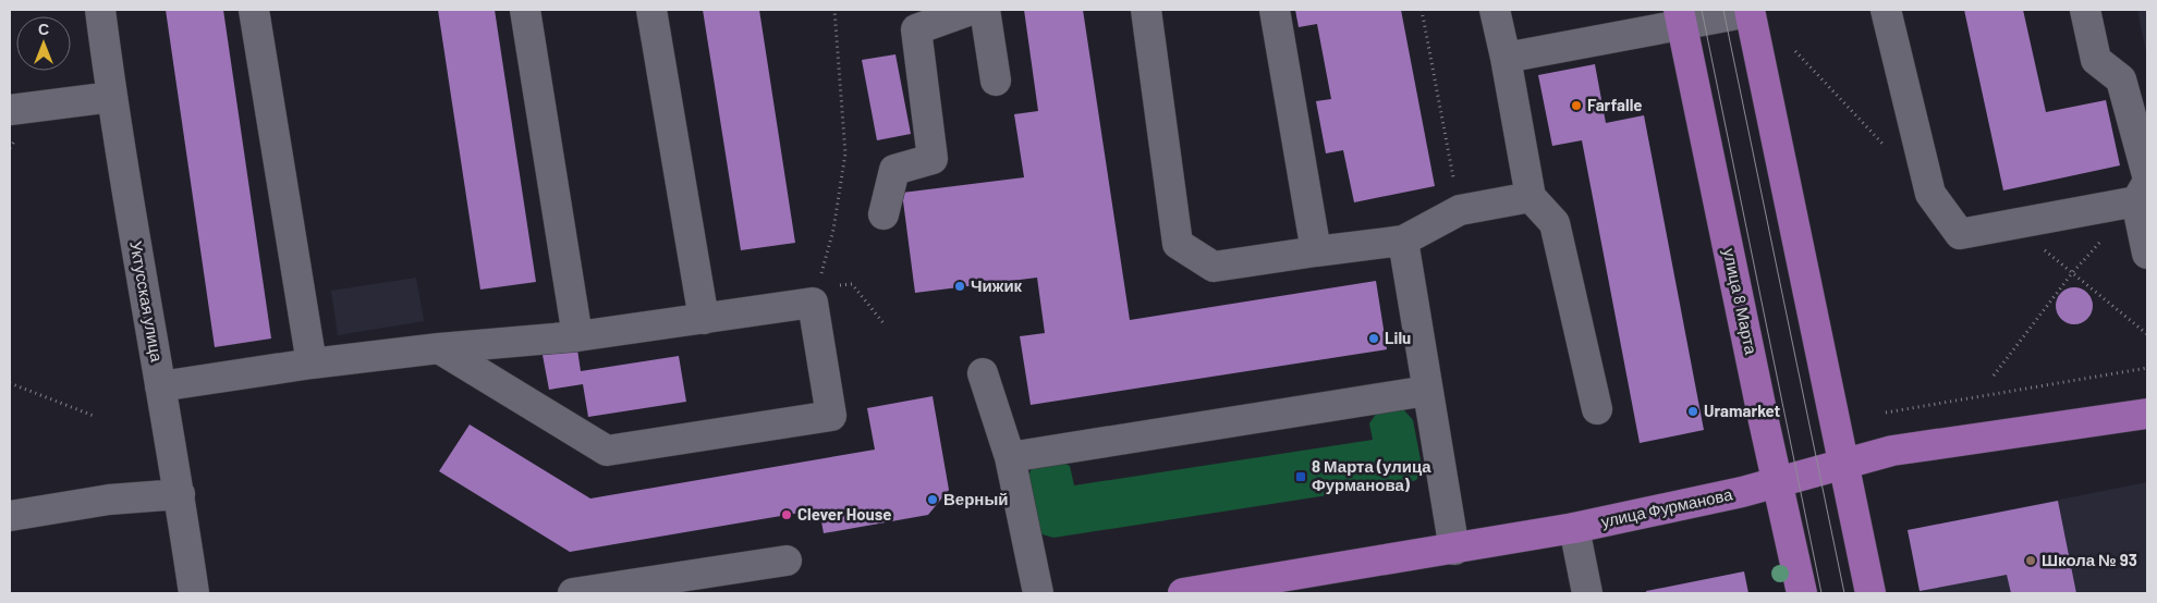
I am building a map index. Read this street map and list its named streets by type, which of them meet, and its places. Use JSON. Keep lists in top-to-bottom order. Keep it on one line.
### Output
{"streets":{"main road":["улица 8 Марта","улица Фурманова"],"street":["Уктусская улица"]},"crossings":[["улица 8 Марта","улица Фурманова"]],"places":{"other":["Farfalle","Чижик","Lilu","Uramarket","Верный","Clever House","Школа № 93"],"transit":["8 Марта (улица Фурманова)"]},"north":"top"}
